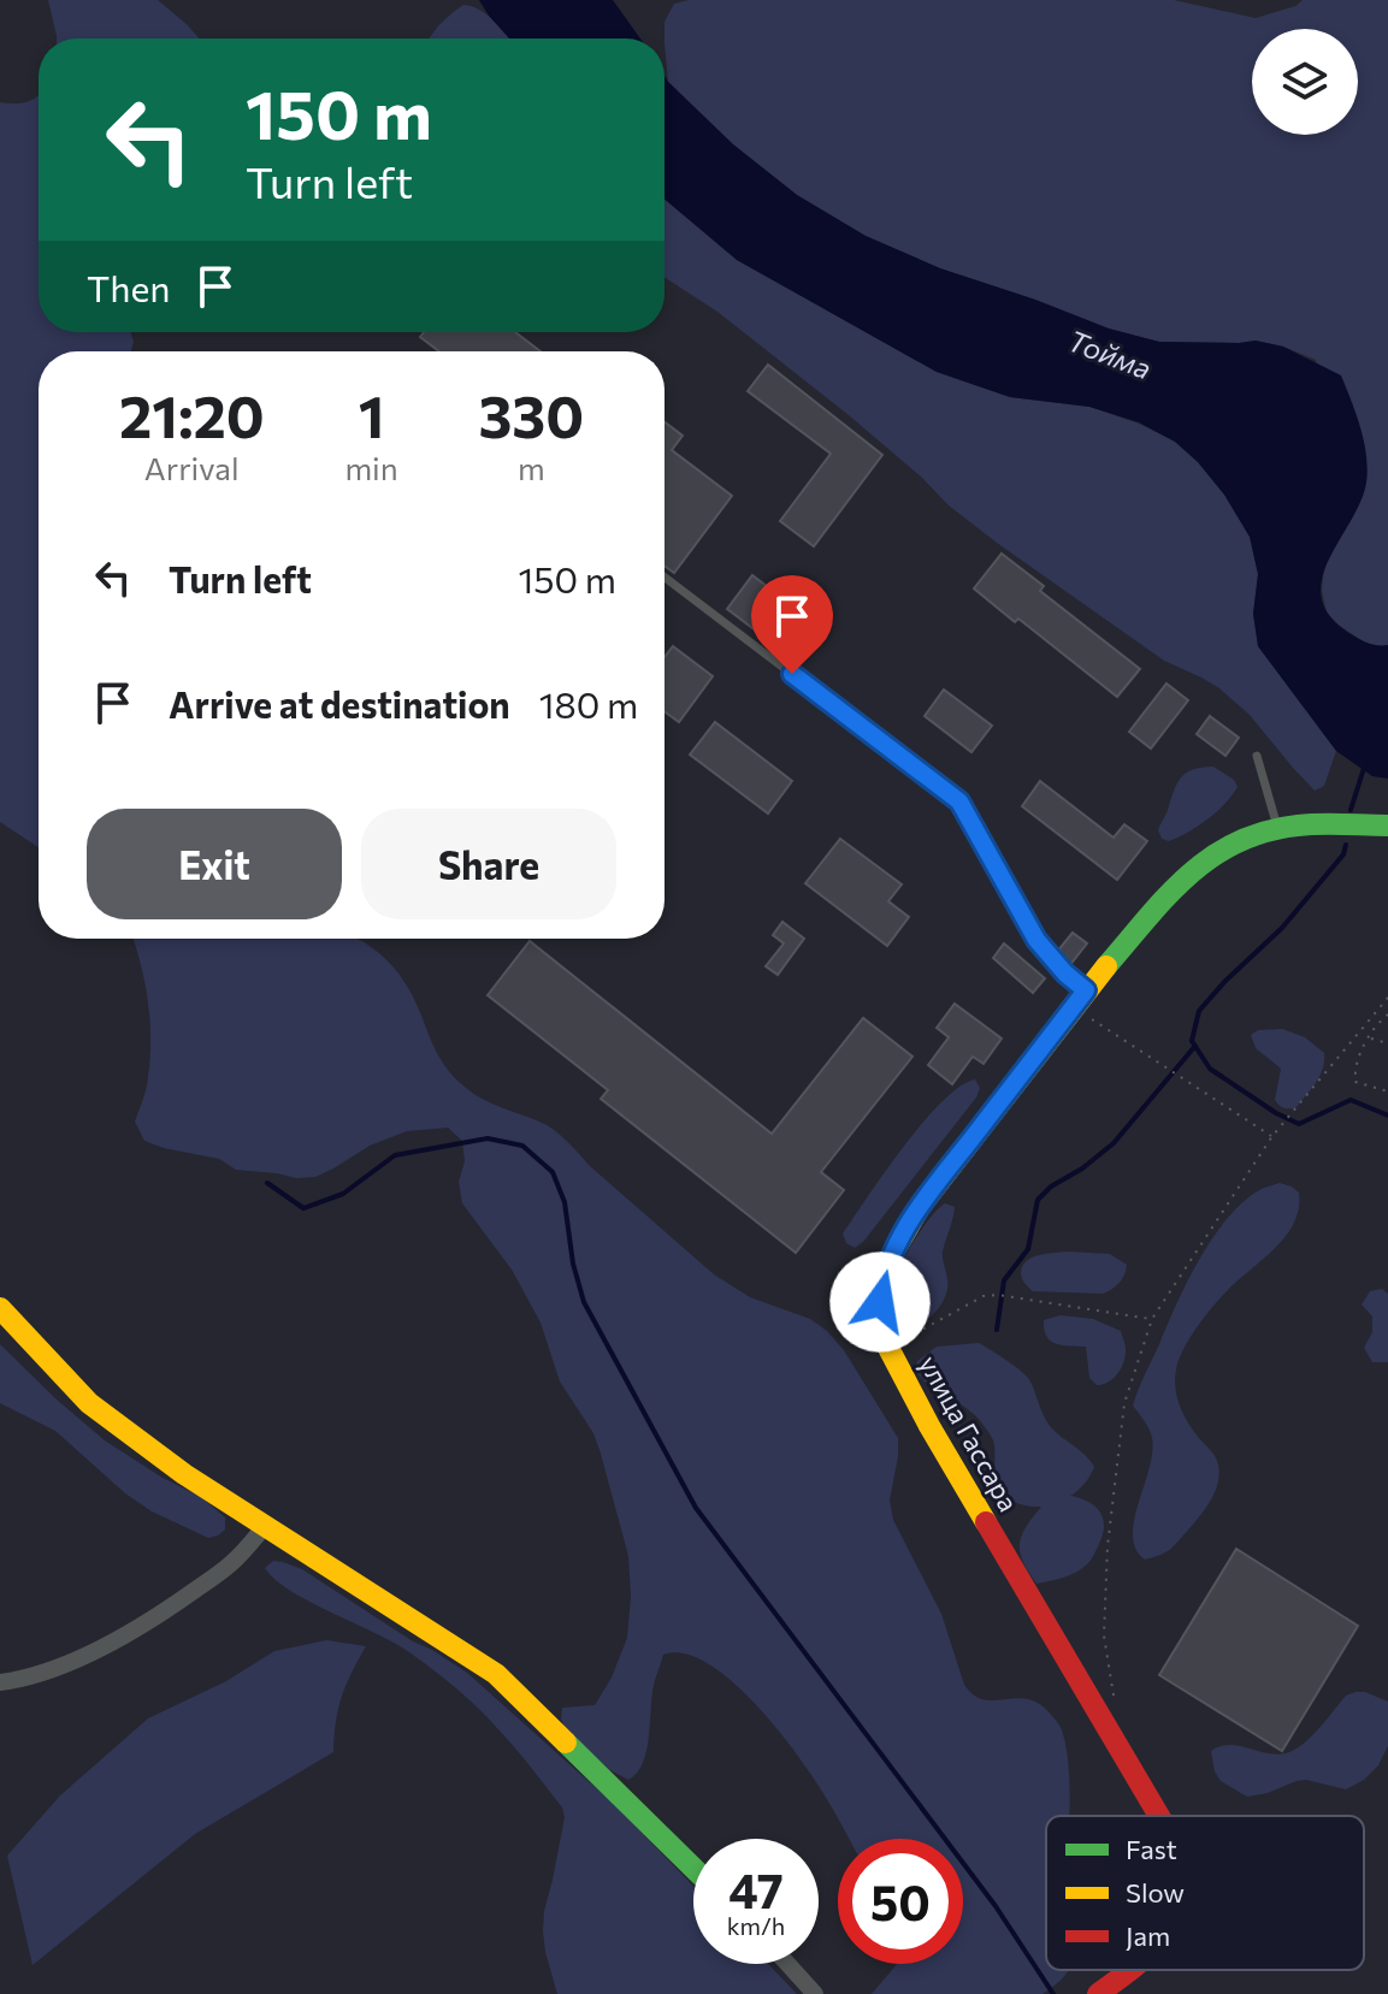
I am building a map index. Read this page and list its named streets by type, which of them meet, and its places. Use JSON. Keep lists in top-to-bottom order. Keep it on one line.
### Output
{"streets":{"main road":["улица Гассара"]},"water":["Тойма"],"legend":["Fast","Slow","Jam"],"page":{"turn":["150 m","Turn left"],"then":"Then","eta":["21:20","Arrival","1","min","330","m"],"list":[{"name":"Turn left","value":"150 m"},{"name":"Arrive at destination","value":"180 m"}],"buttons":["Exit","Share"],"speed":"47 km/h","limit":"50"}}
